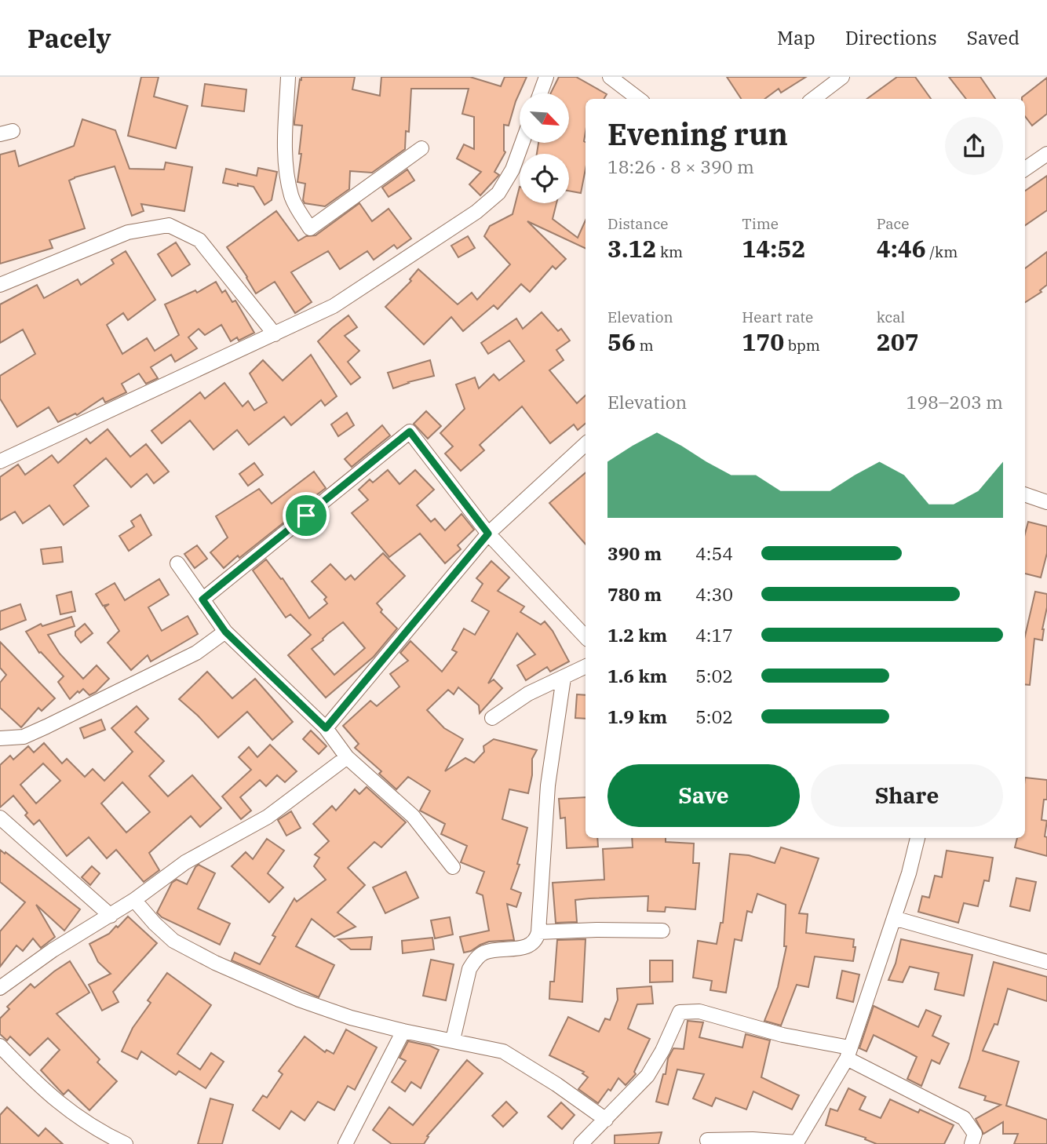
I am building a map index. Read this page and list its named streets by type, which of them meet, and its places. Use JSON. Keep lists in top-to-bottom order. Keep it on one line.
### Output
{"north":"bottom right","page":{"header":"Pacely","nav":["Map","Directions","Saved"],"heading":["Evening run","18:26 · 8 × 390 m"],"stats":[["Distance","3.12 km"],["Time","14:52"],["Pace","4:46 /km"],["Elevation","56 m"],["Heart rate","170 bpm"],["kcal","207"]],"chart":["Elevation","198–203 m"],"list":[{"name":"390 m","note":"4:54"},{"name":"780 m","note":"4:30"},{"name":"1.2 km","note":"4:17"},{"name":"1.6 km","note":"5:02"},{"name":"1.9 km","note":"5:02"}],"buttons":["Save","Share"]}}
